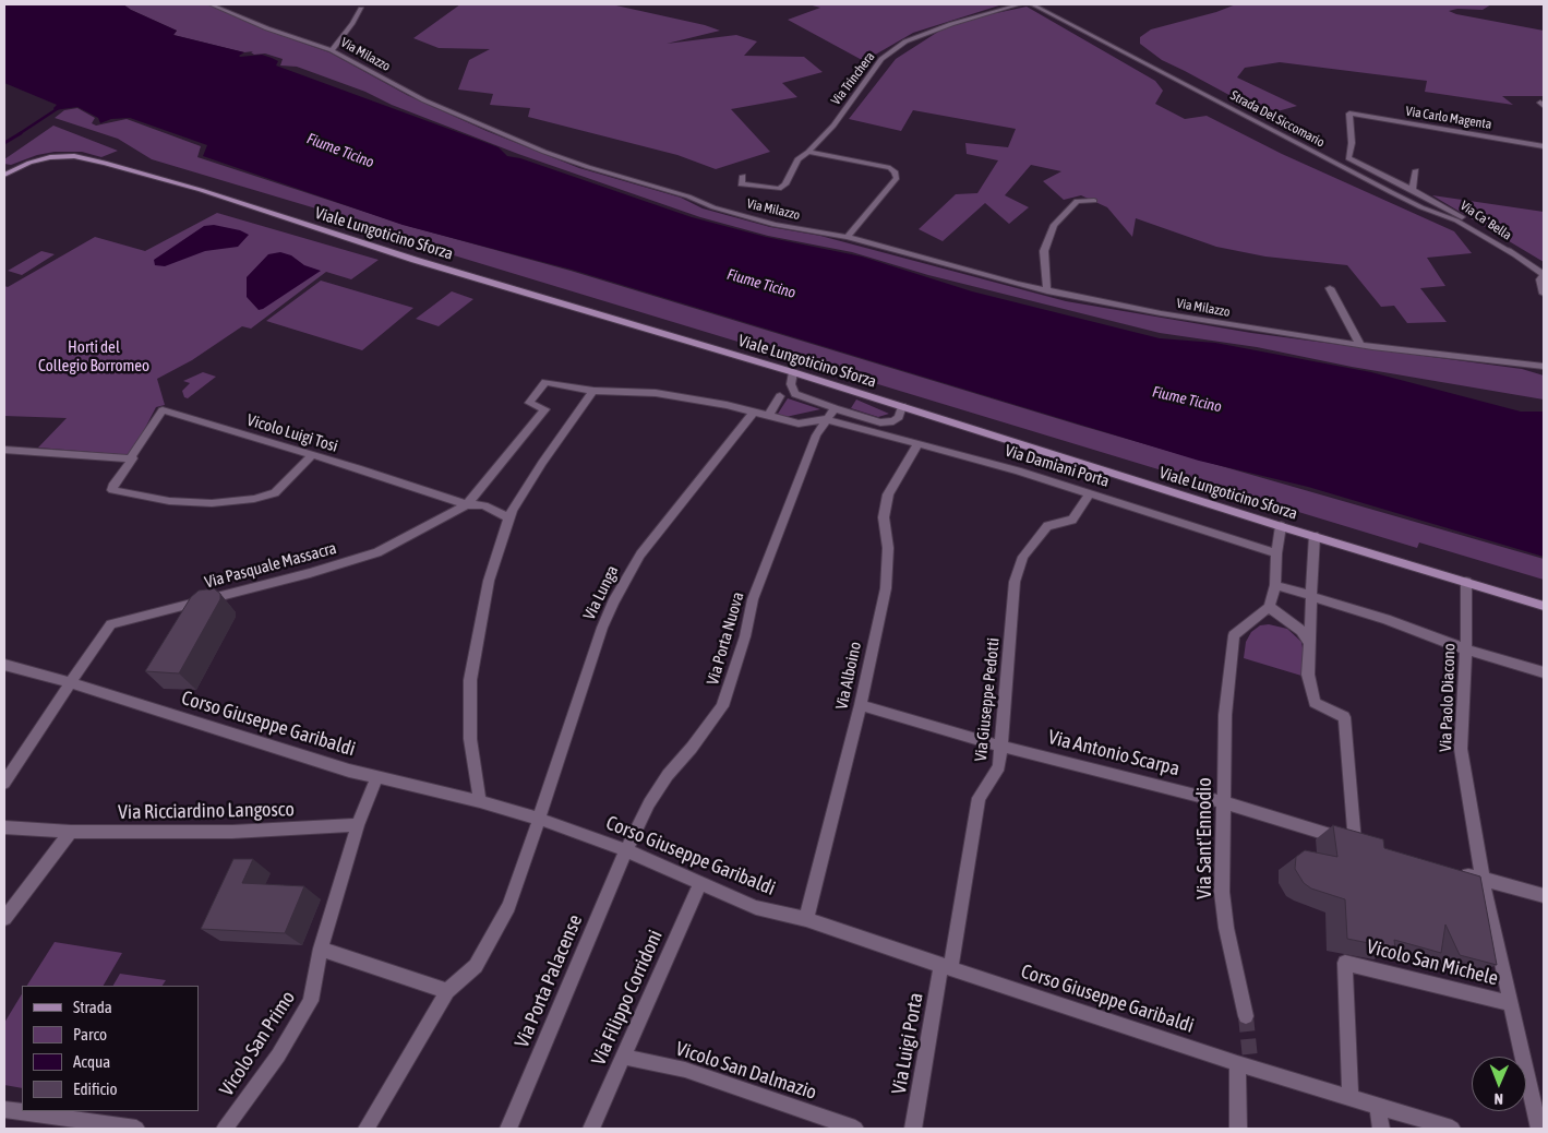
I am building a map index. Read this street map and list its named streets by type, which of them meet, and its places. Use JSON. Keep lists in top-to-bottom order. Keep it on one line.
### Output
{"streets":{"main road":["Viale Lungoticino Sforza"],"street":["Via Milazzo","Via Trinchera","Via Carlo Magenta","Strada Del Siccomario","Via Ca' Bella","Vicolo Luigi Tosi","Via Damiani Porta","Via Pasquale Massacra","Via Lunga","Via Porta Nuova","Via Alboino","Via Paolo Diacono","Via Giuseppe Pedotti","Corso Giuseppe Garibaldi","Via Antonio Scarpa","Via Ricciardino Langosco","Via Sant'Ennodio","Vicolo San Michele","Via Porta Palacense","Via Filippo Corridoni","Vicolo San Primo","Via Luigi Porta","Vicolo San Dalmazio"]},"crossings":[["Via Carlo Magenta","Via Ca' Bella"],["Strada Del Siccomario","Via Ca' Bella"],["Viale Lungoticino Sforza","Via Paolo Diacono"],["Vicolo Luigi Tosi","Via Pasquale Massacra"],["Via Damiani Porta","Via Porta Nuova"],["Via Damiani Porta","Via Alboino"],["Via Damiani Porta","Via Giuseppe Pedotti"],["Via Pasquale Massacra","Corso Giuseppe Garibaldi"],["Via Lunga","Corso Giuseppe Garibaldi"],["Via Porta Nuova","Corso Giuseppe Garibaldi"],["Via Porta Nuova","Via Porta Palacense"],["Via Alboino","Corso Giuseppe Garibaldi"],["Via Alboino","Via Antonio Scarpa"],["Via Paolo Diacono","Vicolo San Michele"],["Via Giuseppe Pedotti","Corso Giuseppe Garibaldi"],["Via Giuseppe Pedotti","Via Antonio Scarpa"],["Via Giuseppe Pedotti","Via Luigi Porta"],["Corso Giuseppe Garibaldi","Vicolo San Michele"],["Corso Giuseppe Garibaldi","Via Porta Palacense"],["Corso Giuseppe Garibaldi","Via Filippo Corridoni"],["Corso Giuseppe Garibaldi","Via Luigi Porta"],["Via Antonio Scarpa","Via Sant'Ennodio"],["Via Ricciardino Langosco","Vicolo San Primo"],["Via Filippo Corridoni","Vicolo San Dalmazio"]],"water":["Fiume Ticino"],"parks":["Horti del Collegio Borromeo"],"legend":["Strada","Parco","Acqua","Edificio"],"north":"bottom"}
